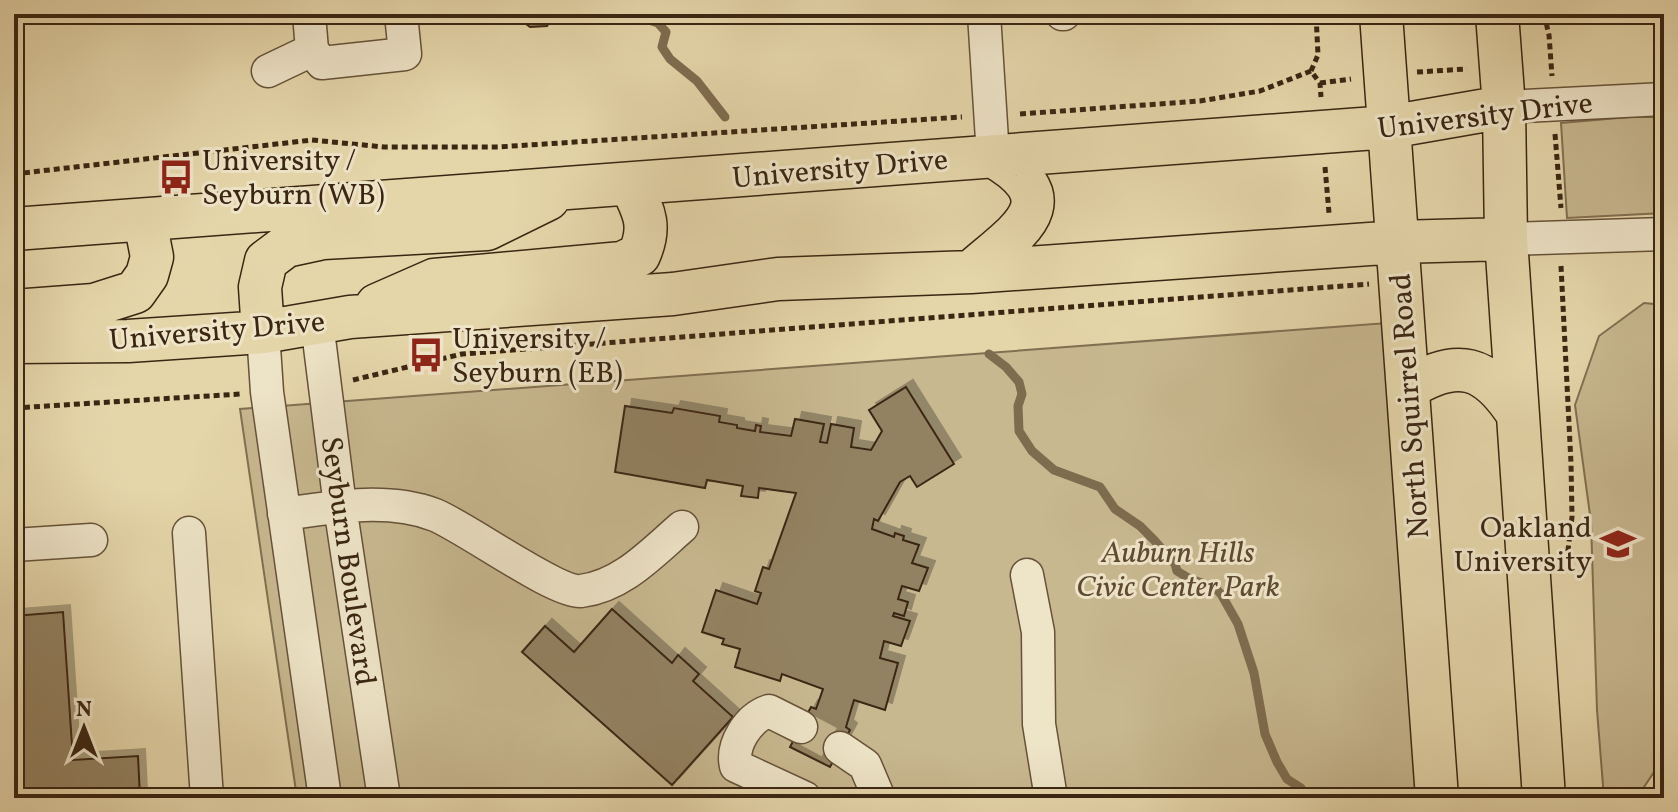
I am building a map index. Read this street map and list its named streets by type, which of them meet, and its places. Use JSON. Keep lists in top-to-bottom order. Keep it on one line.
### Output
{"streets":{"main road":["University Drive","North Squirrel Road"],"street":["Seyburn Boulevard"]},"crossings":[["University Drive","North Squirrel Road"],["University Drive","Seyburn Boulevard"]],"parks":["Auburn Hills Civic Center Park"],"places":{"bus stop":["University / Seyburn (WB)","University / Seyburn (EB)"],"school or university":["Oakland University"]},"north":"top"}
